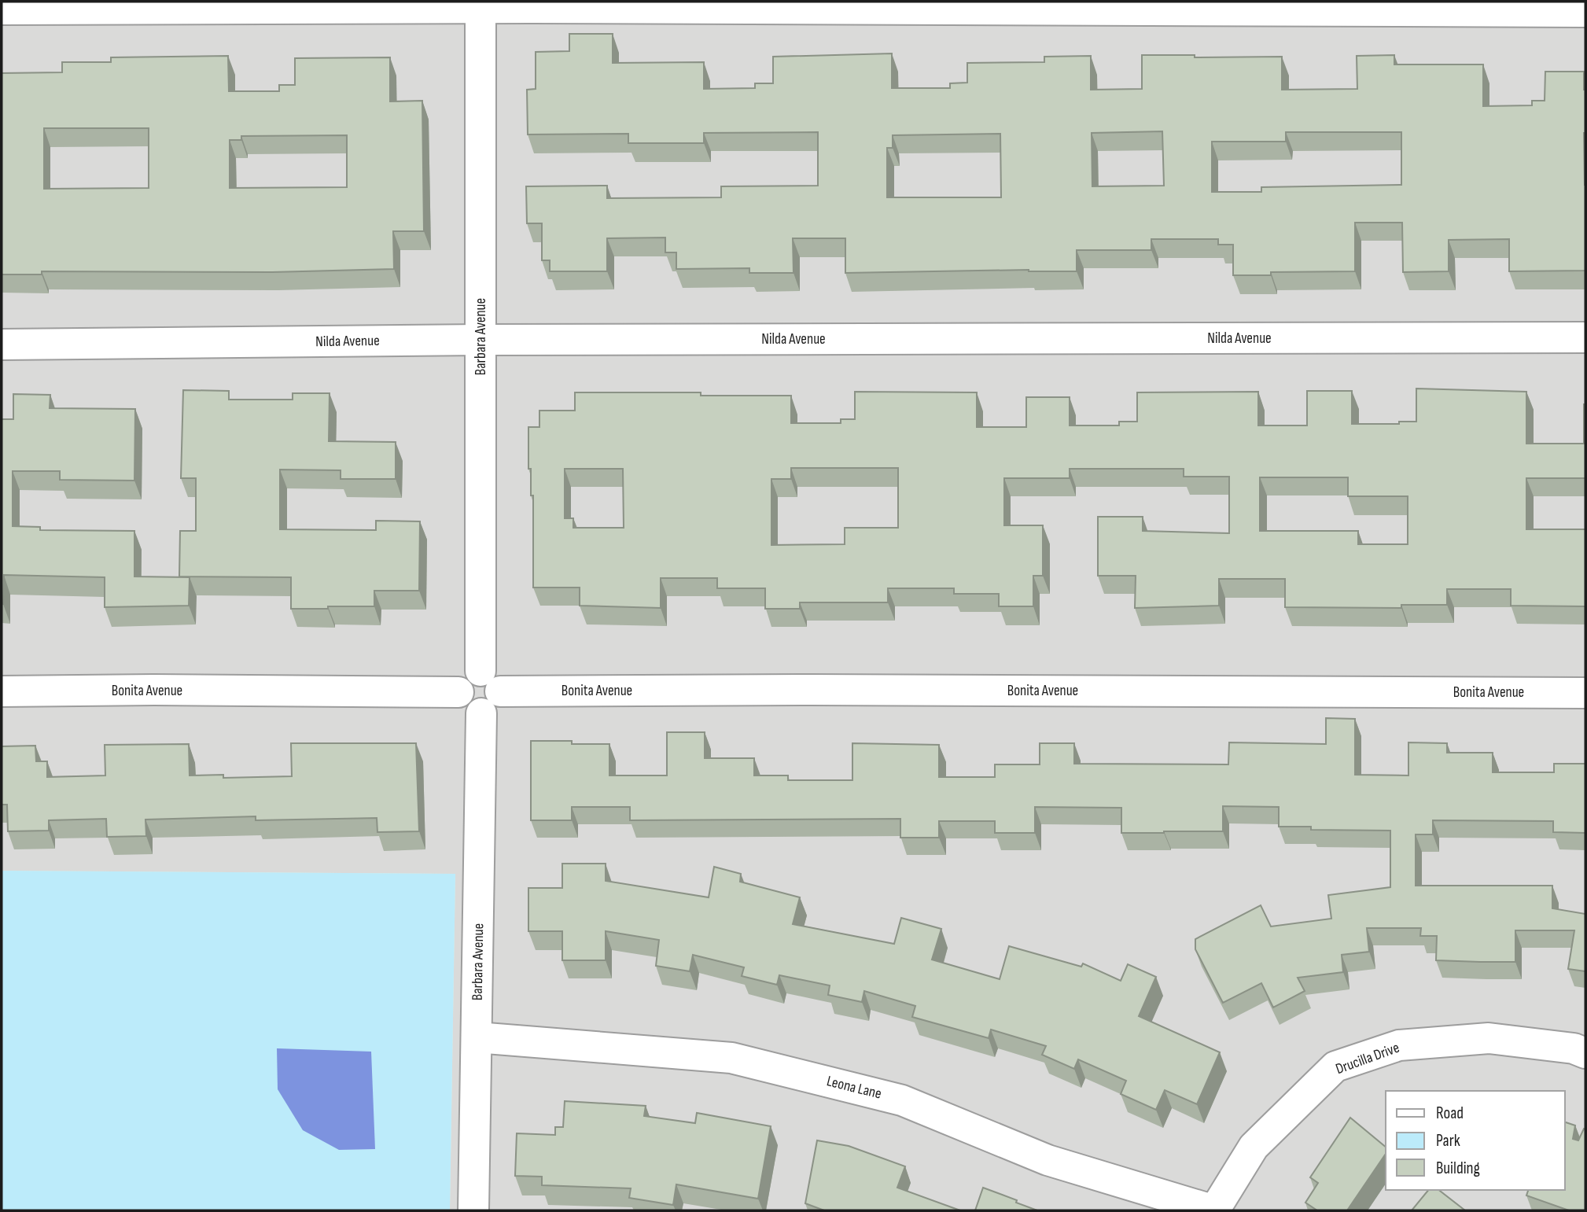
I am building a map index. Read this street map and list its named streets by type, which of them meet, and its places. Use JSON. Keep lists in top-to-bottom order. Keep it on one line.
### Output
{"streets":{"street":["Barbara Avenue","Nilda Avenue","Bonita Avenue","Drucilla Drive","Leona Lane"]},"crossings":[["Barbara Avenue","Nilda Avenue"],["Barbara Avenue","Bonita Avenue"],["Barbara Avenue","Leona Lane"],["Drucilla Drive","Leona Lane"]],"legend":["Road","Park","Building"]}
